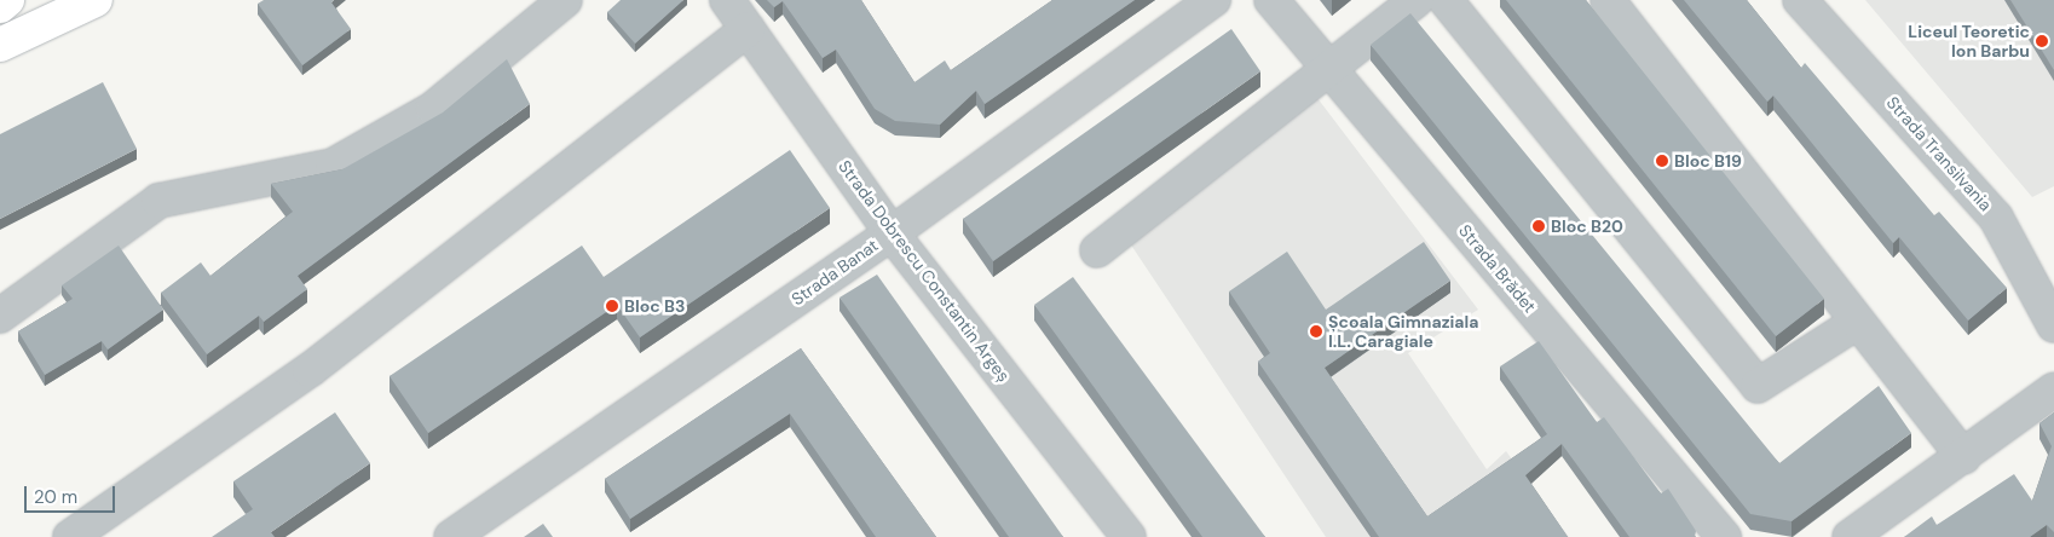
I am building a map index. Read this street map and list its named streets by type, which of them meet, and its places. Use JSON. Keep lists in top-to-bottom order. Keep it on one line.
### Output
{"streets":{"street":["Strada Transilvania","Strada Brădet","Strada Dobrescu Constantin Argeș","Strada Banat"]},"crossings":[["Strada Dobrescu Constantin Argeș","Strada Banat"]],"places":["Liceul Teoretic Ion Barbu","Bloc B19","Bloc B20","Bloc B3","Școala Gimnaziala I.L. Caragiale"],"scale_bar":"20 m"}
